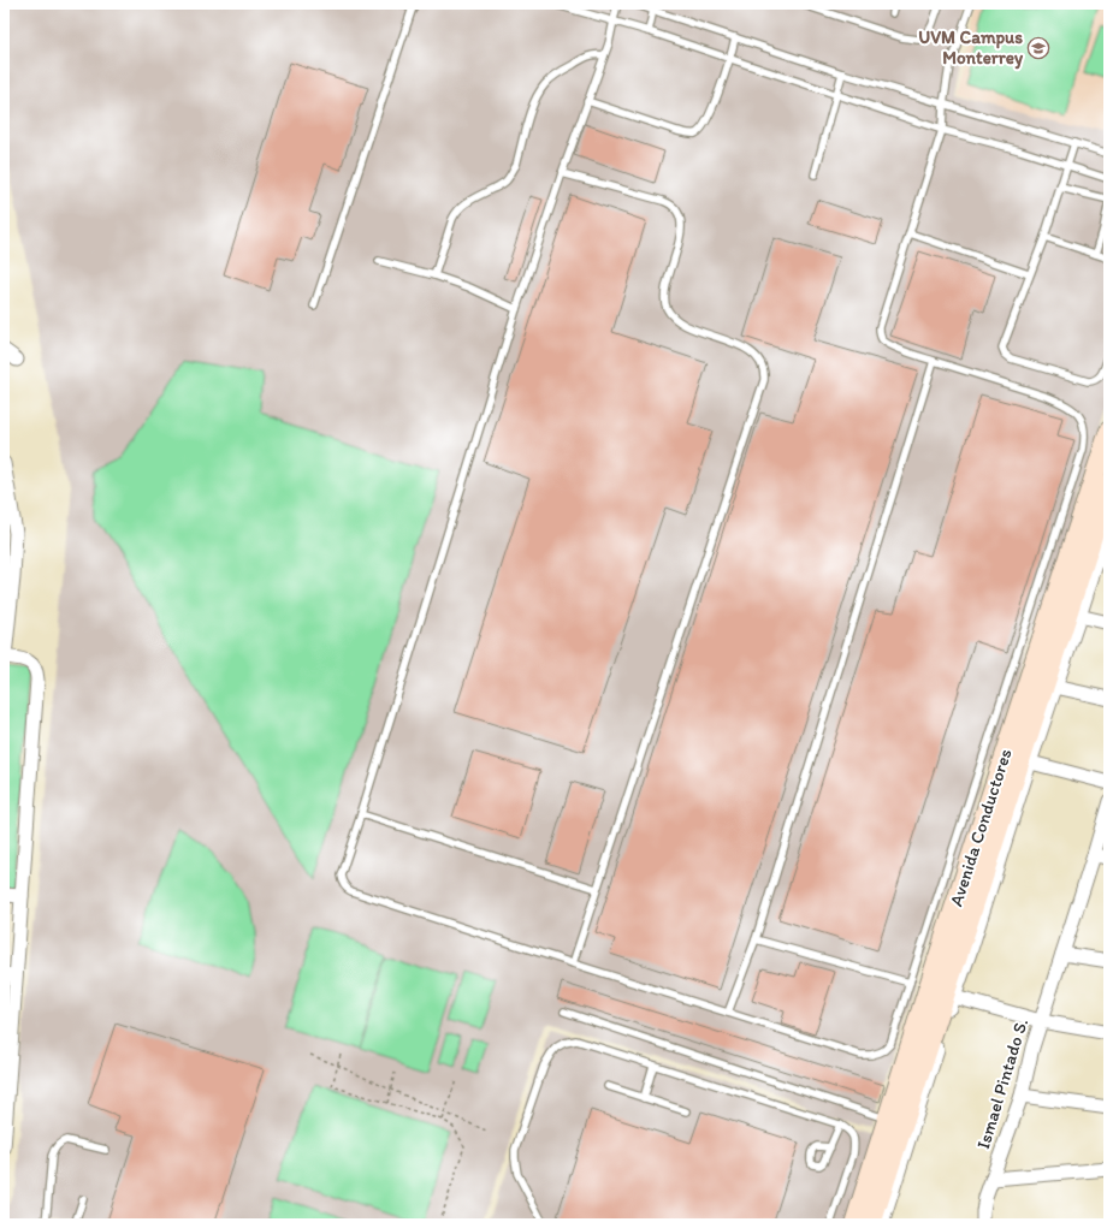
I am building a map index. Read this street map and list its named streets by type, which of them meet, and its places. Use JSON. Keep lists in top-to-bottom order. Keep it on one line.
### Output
{"streets":{"main road":["Avenida Conductores"],"street":["Ismael Pintado S."]},"places":{"school or university":["UVM Campus Monterrey"]}}
